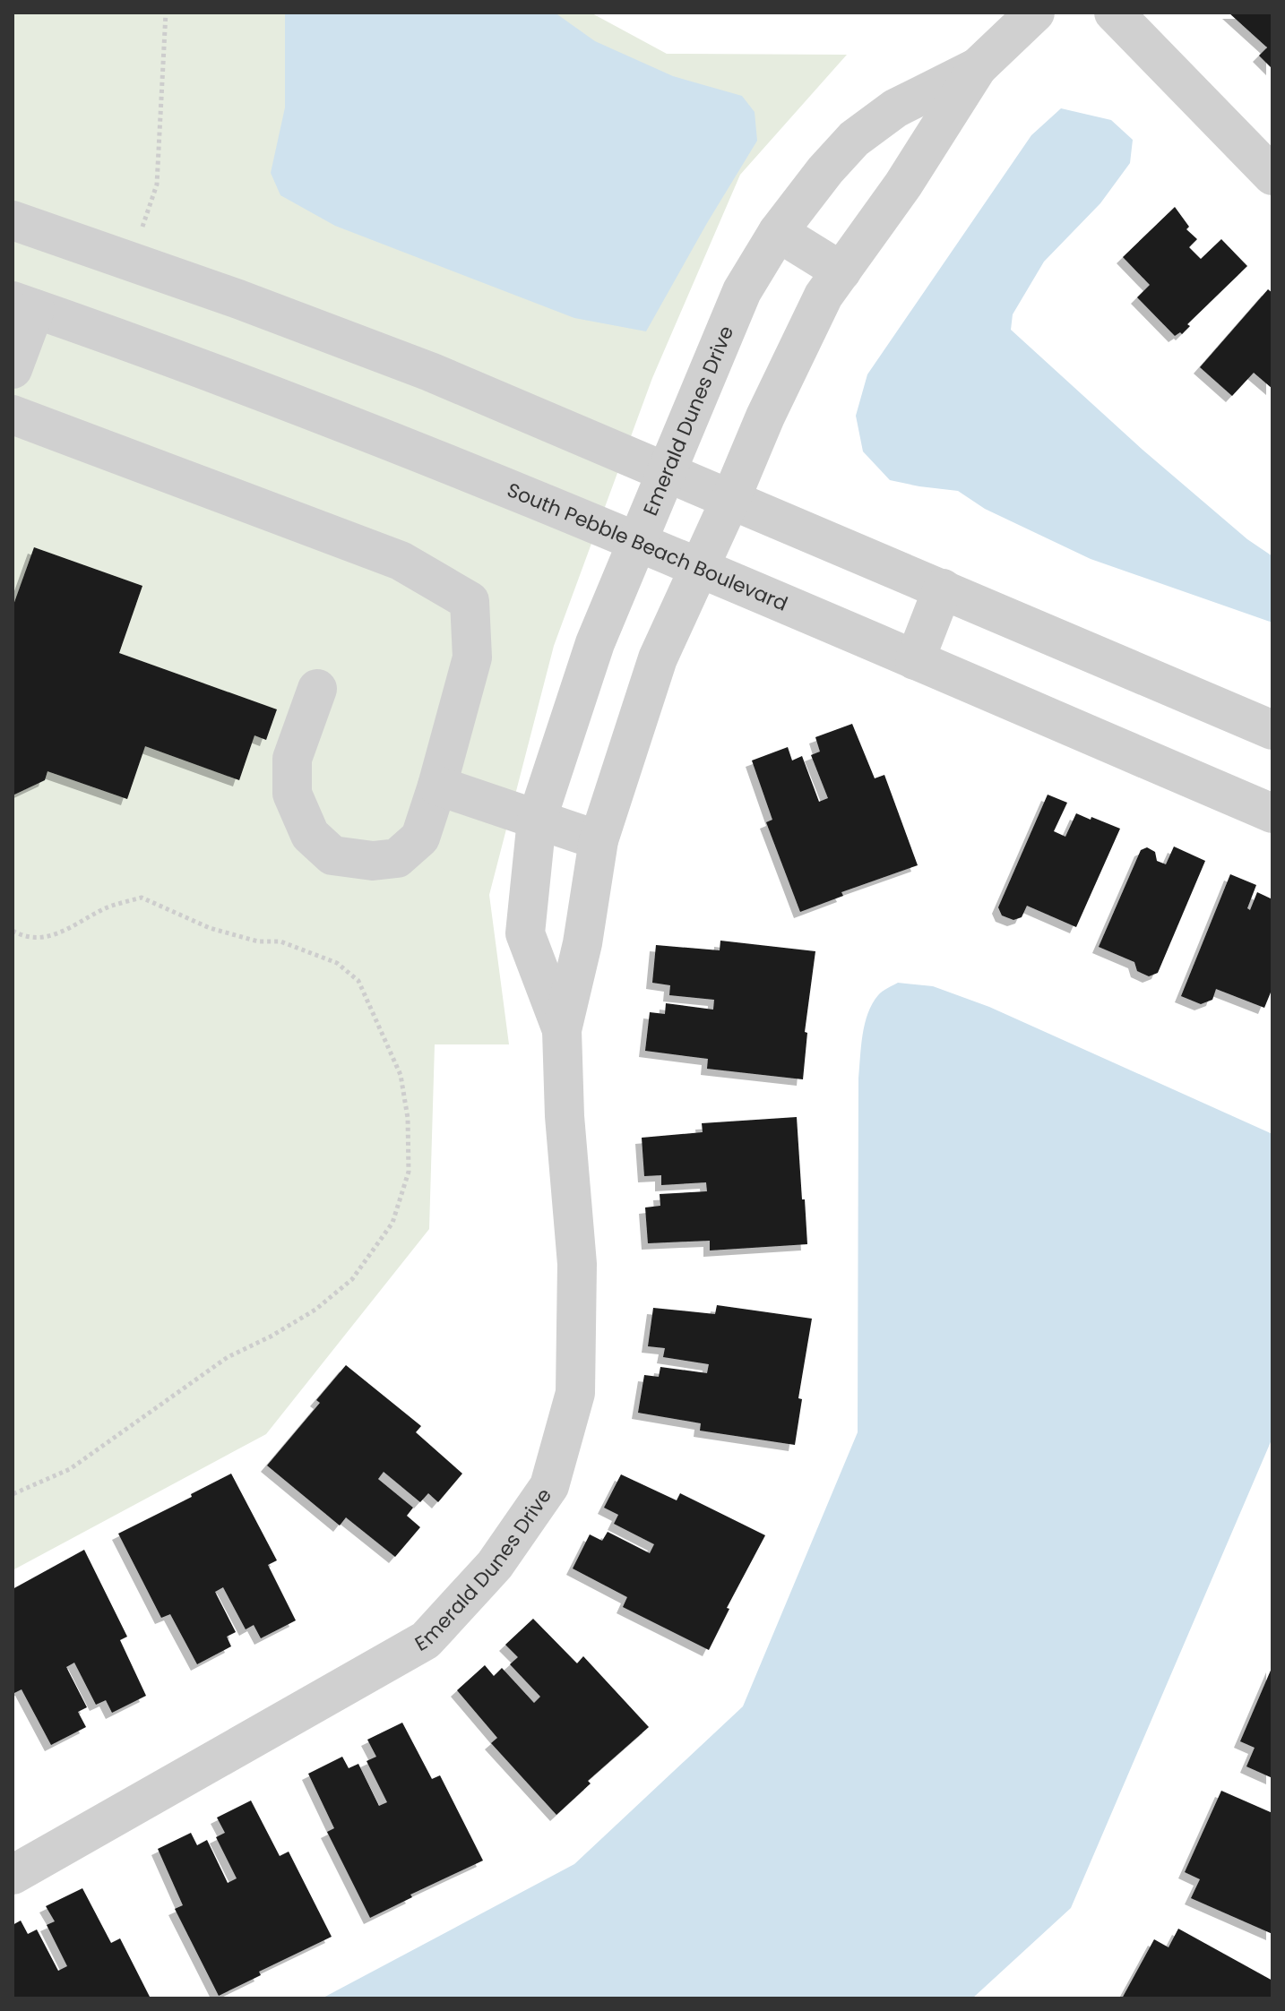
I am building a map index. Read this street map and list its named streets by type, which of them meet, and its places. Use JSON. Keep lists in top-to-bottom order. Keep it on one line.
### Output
{"streets":{"street":["Emerald Dunes Drive","South Pebble Beach Boulevard"]},"crossings":[["Emerald Dunes Drive","South Pebble Beach Boulevard"]]}
